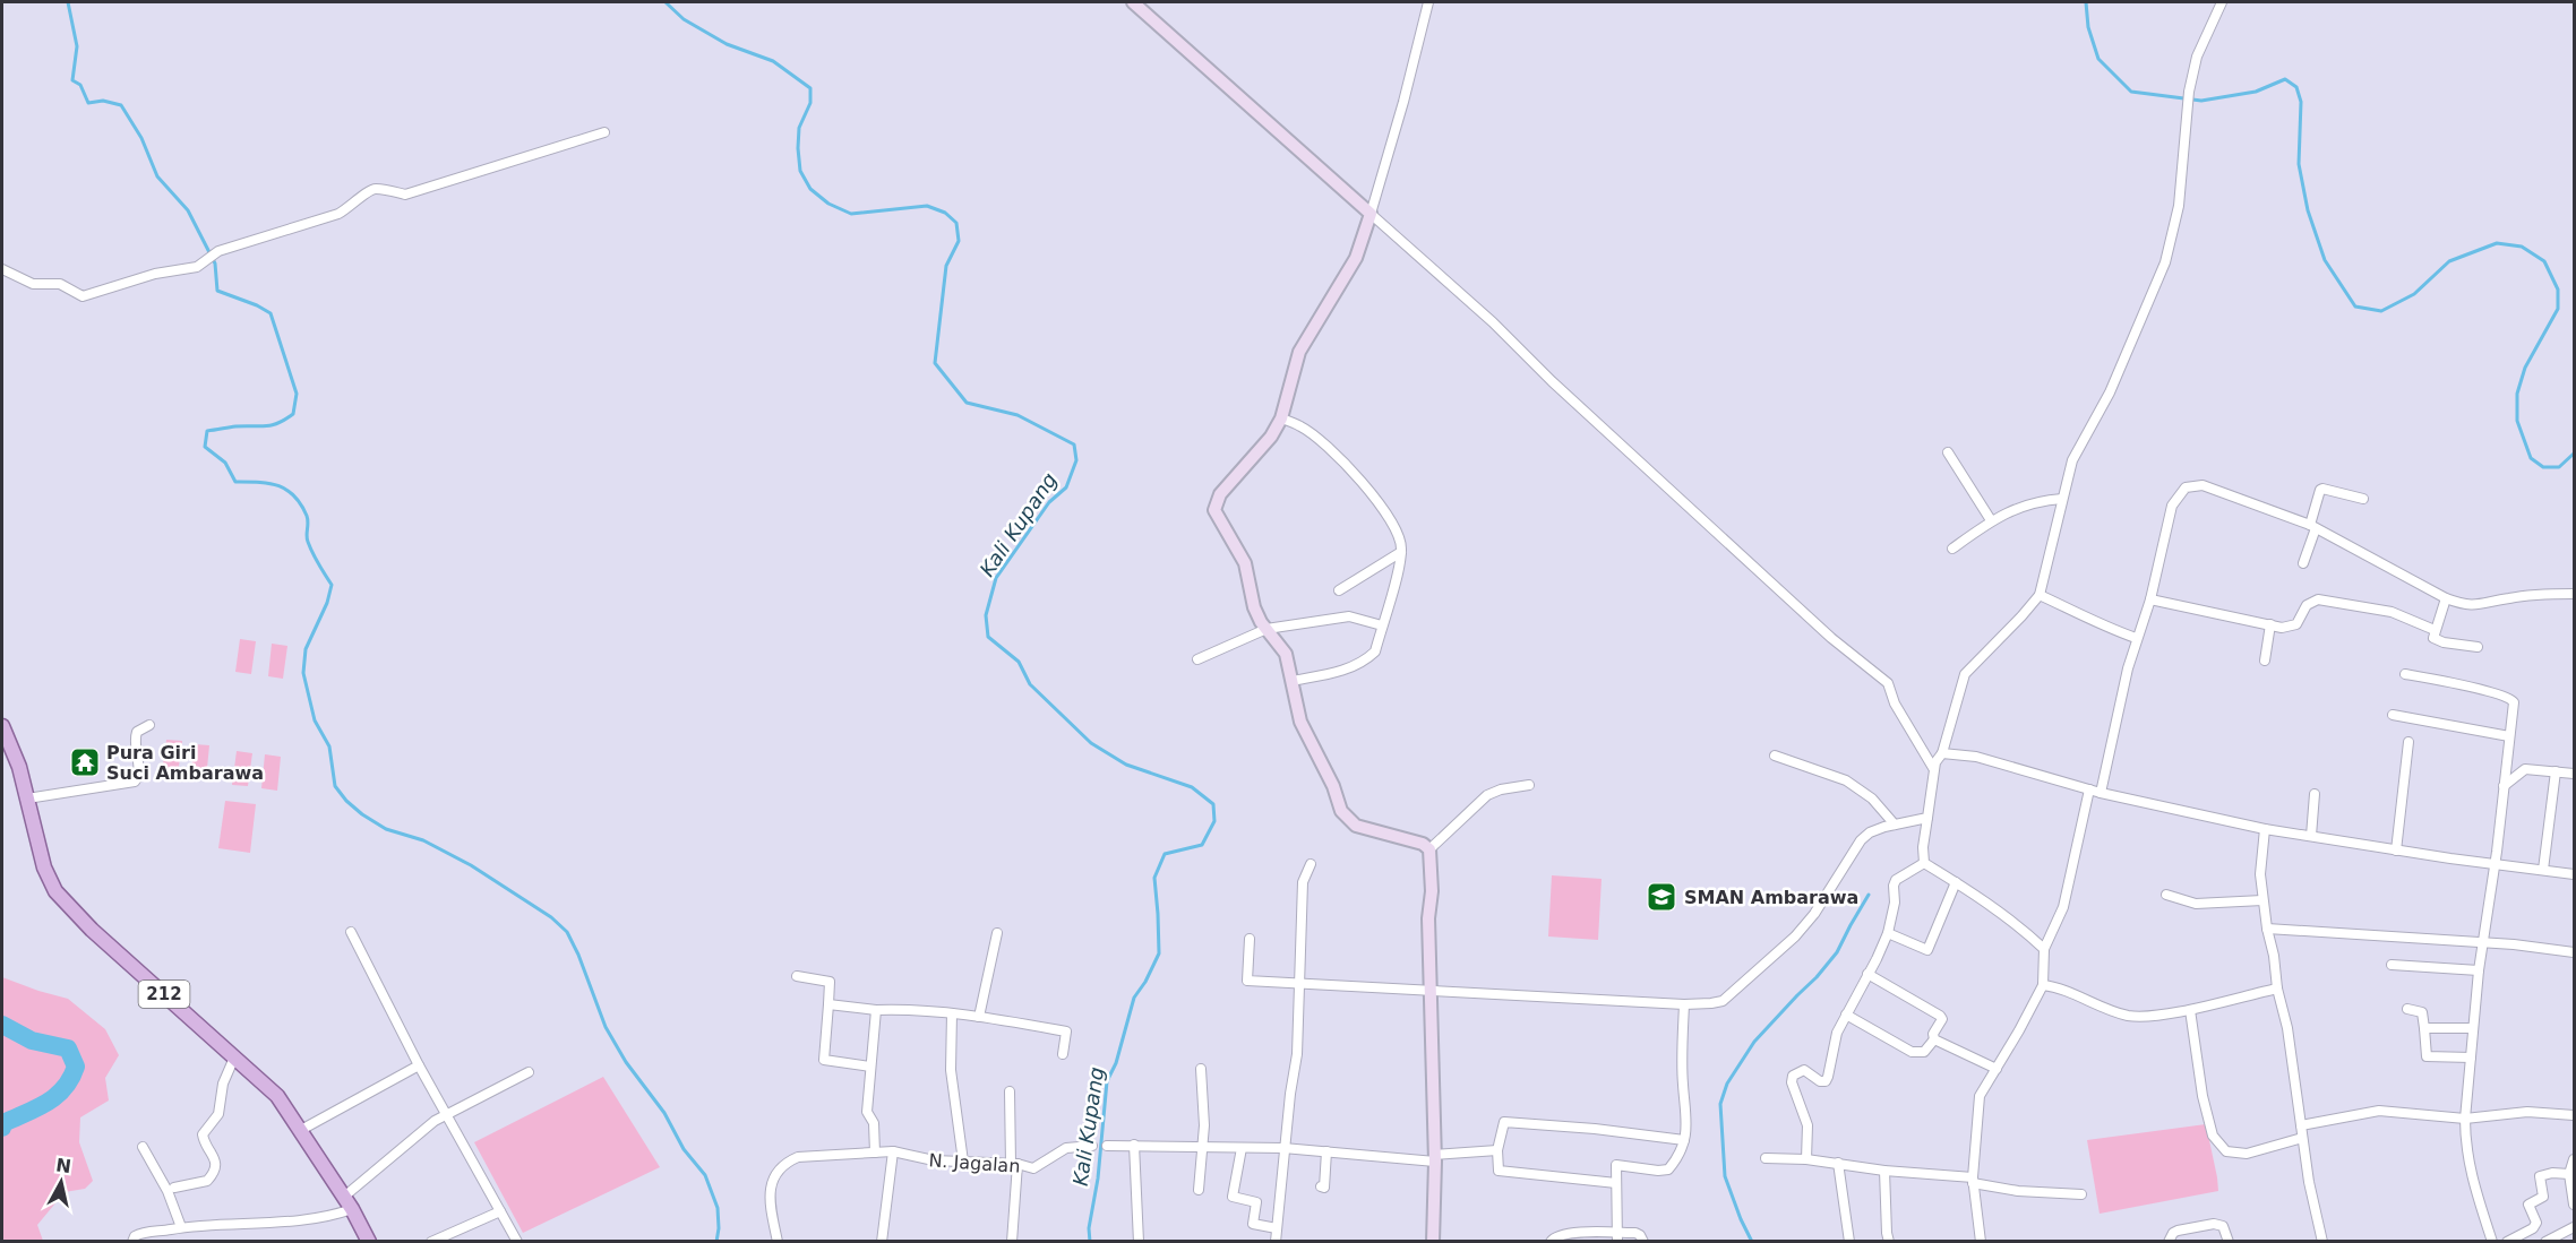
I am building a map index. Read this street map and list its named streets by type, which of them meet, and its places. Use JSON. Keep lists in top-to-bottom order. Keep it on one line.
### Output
{"streets":{"main road":["212"],"street":["N. Jagalan"]},"water":["Kali Kupang"],"places":{"temple":["Pura Giri Suci Ambarawa"],"school or university":["SMAN Ambarawa"]},"north":"top"}
